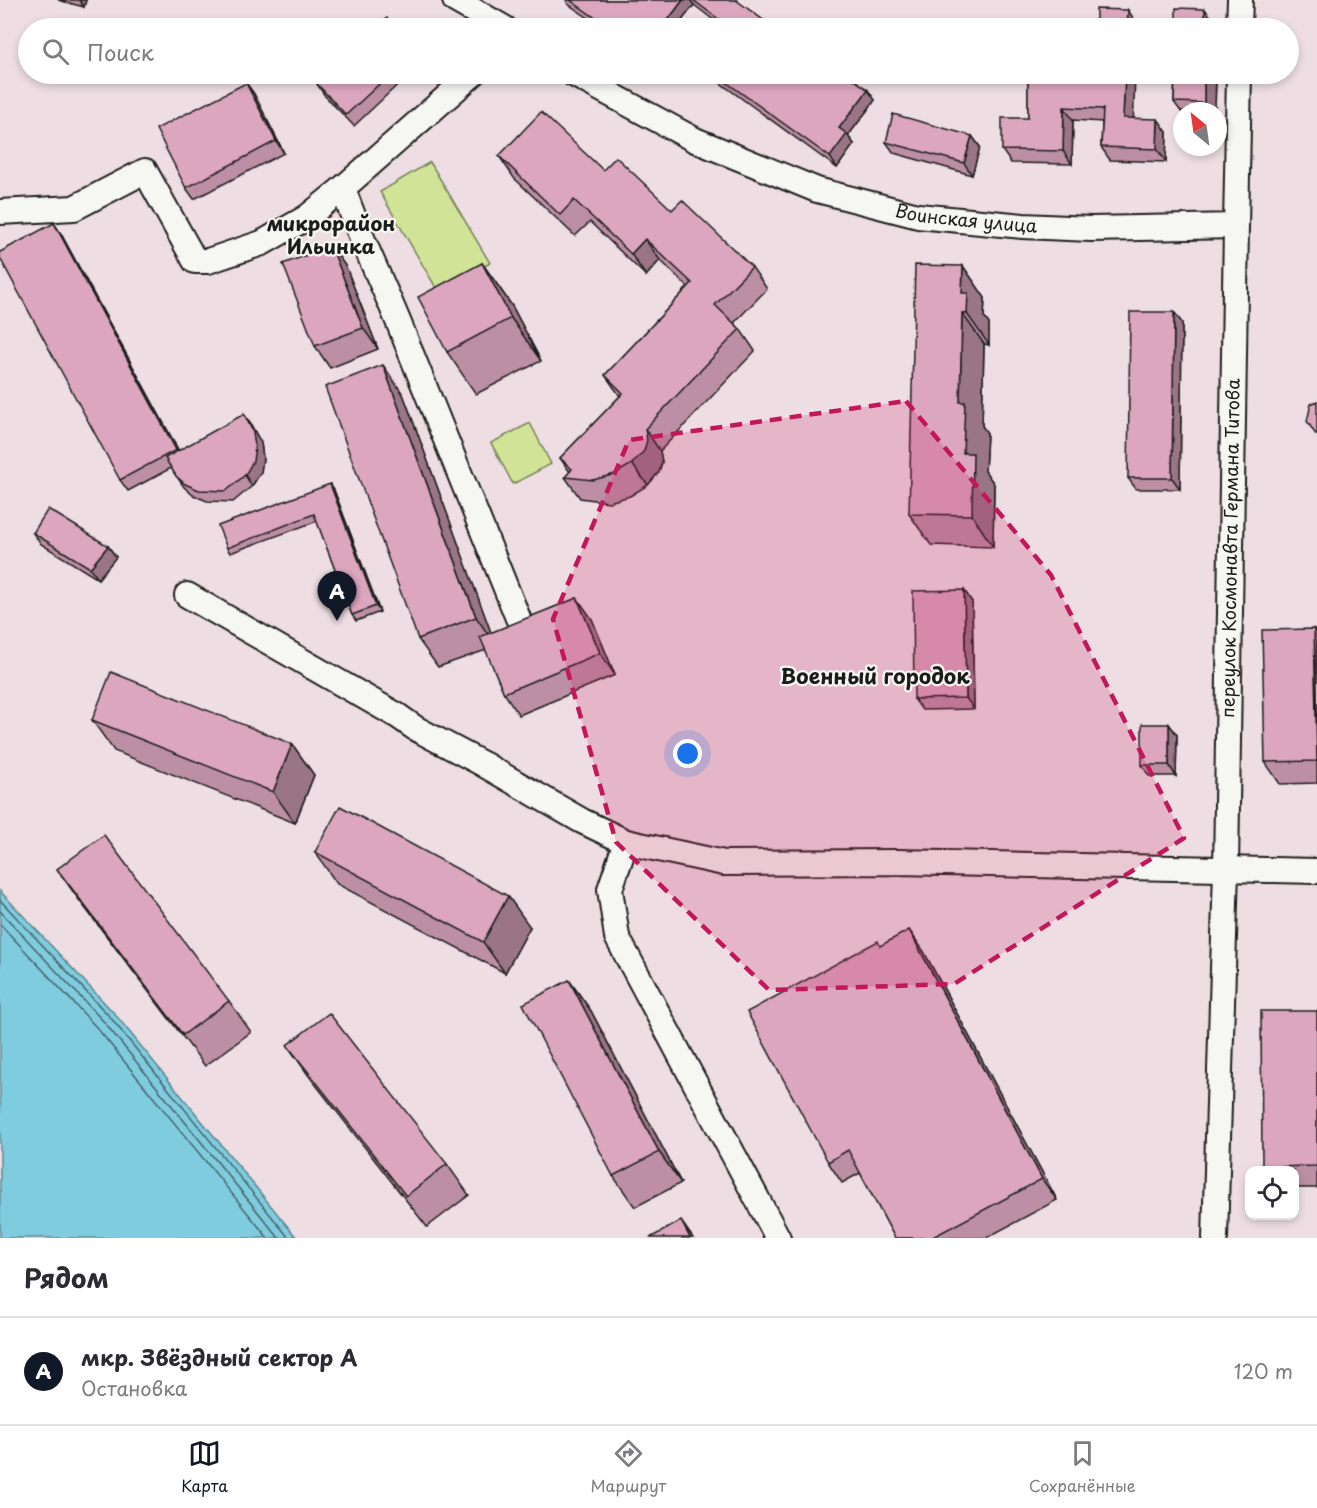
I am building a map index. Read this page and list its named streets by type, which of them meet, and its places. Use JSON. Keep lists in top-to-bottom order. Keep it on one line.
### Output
{"streets":{"street":["Воинская улица","переулок Космонавта Германа Титова"]},"crossings":[["Воинская улица","переулок Космонавта Германа Титова"]],"districts":["микрорайон Ильинка","Военный городок"],"north":"top left","page":{"search":"Поиск","pins":"A","heading":"Рядом","list":[{"mark":"A","name":"мкр. Звёздный сектор А","note":"Остановка","value":"120 m"}],"nav":["Карта","Маршрут","Сохранённые"]}}
